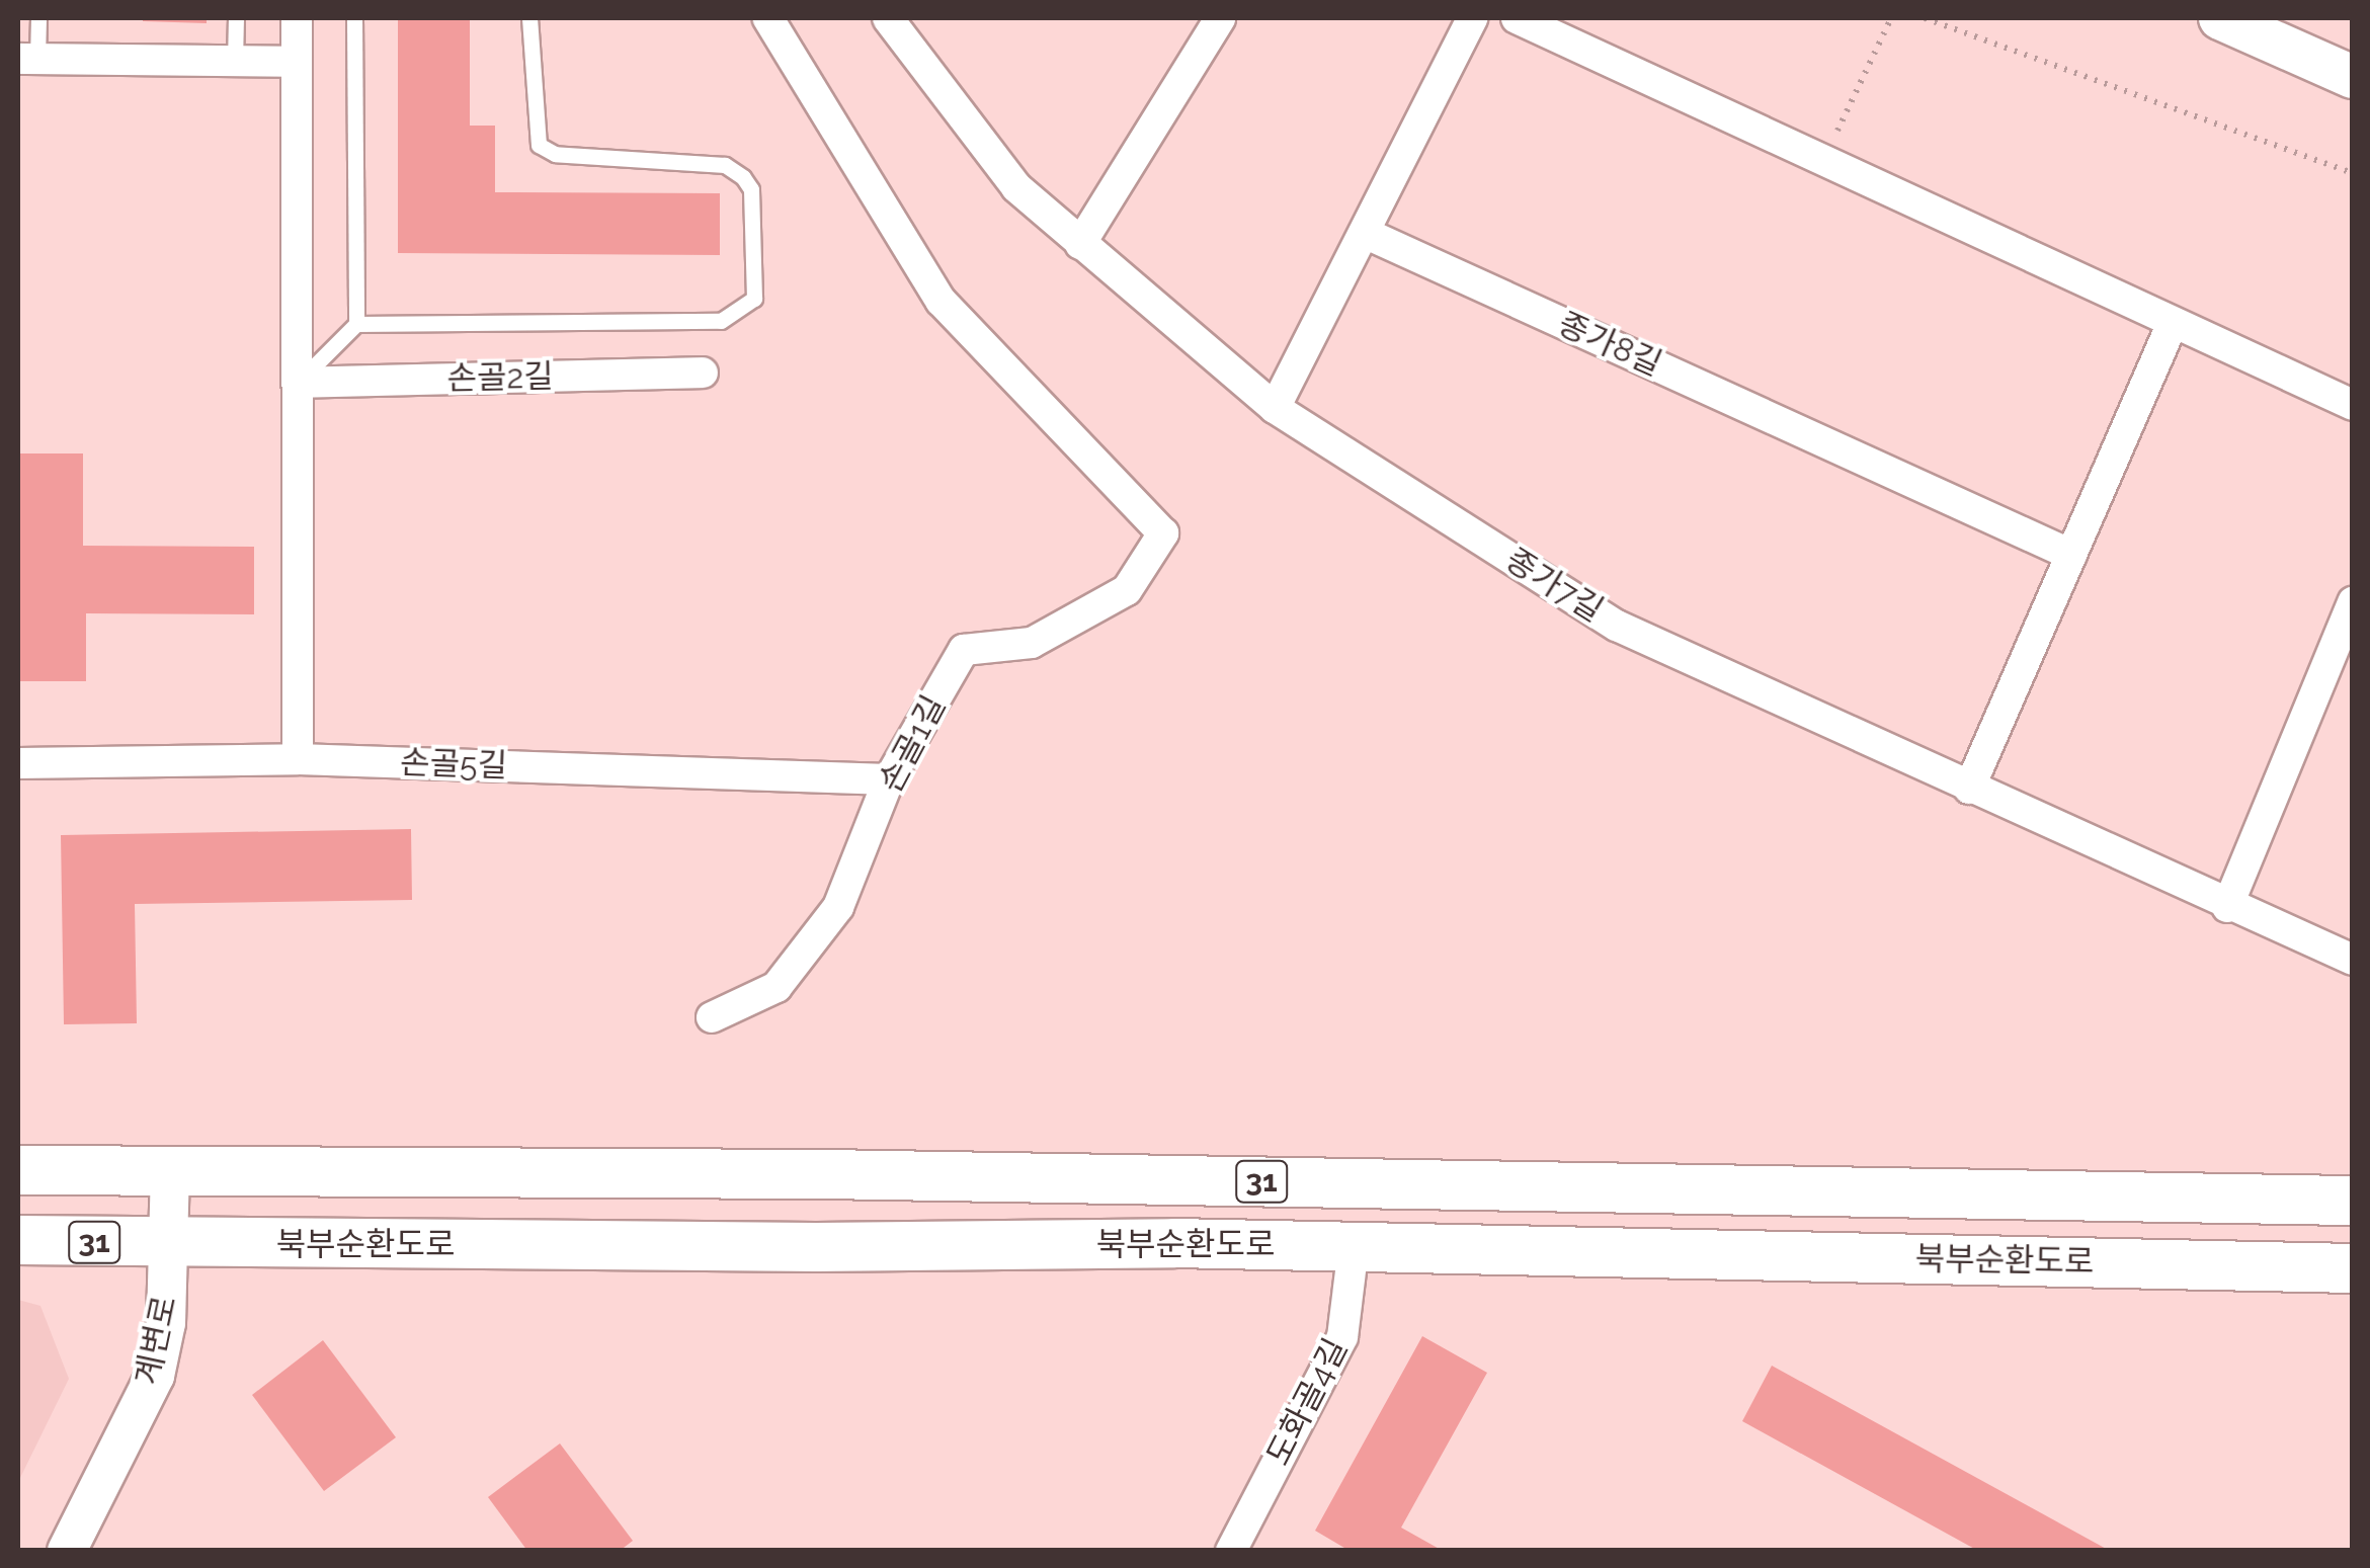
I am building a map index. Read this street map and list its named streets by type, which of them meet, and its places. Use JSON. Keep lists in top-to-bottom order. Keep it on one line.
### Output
{"streets":{"main road":["31","북부순환도로"],"street":["종가8길","손골2길","종가7길","손골1길","손골5길","계변로","도화골4길"]},"crossings":[["손골1길","손골5길"],["북부순환도로","계변로"],["북부순환도로","도화골4길"]]}
